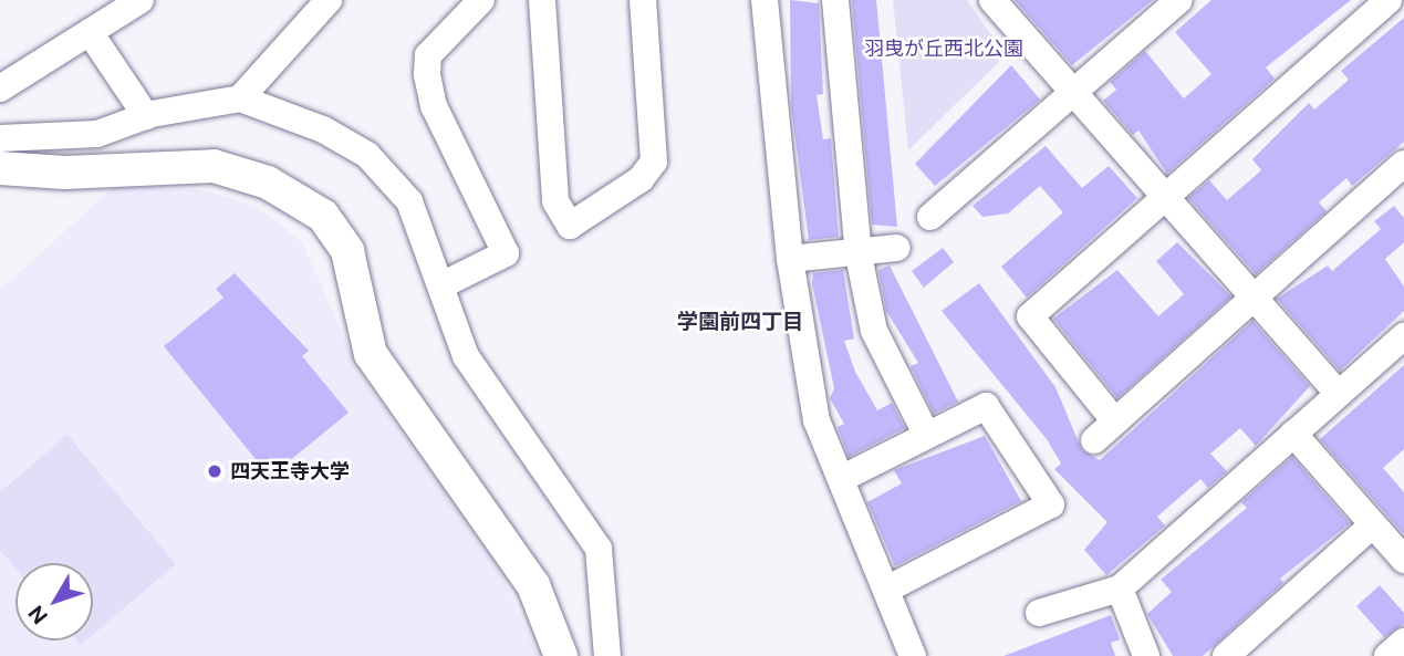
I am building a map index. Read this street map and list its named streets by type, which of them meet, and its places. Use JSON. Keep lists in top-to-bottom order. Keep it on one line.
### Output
{"districts":["学園前四丁目"],"parks":["羽曳が丘西北公園"],"places":["四天王寺大学"],"north":"bottom left"}
